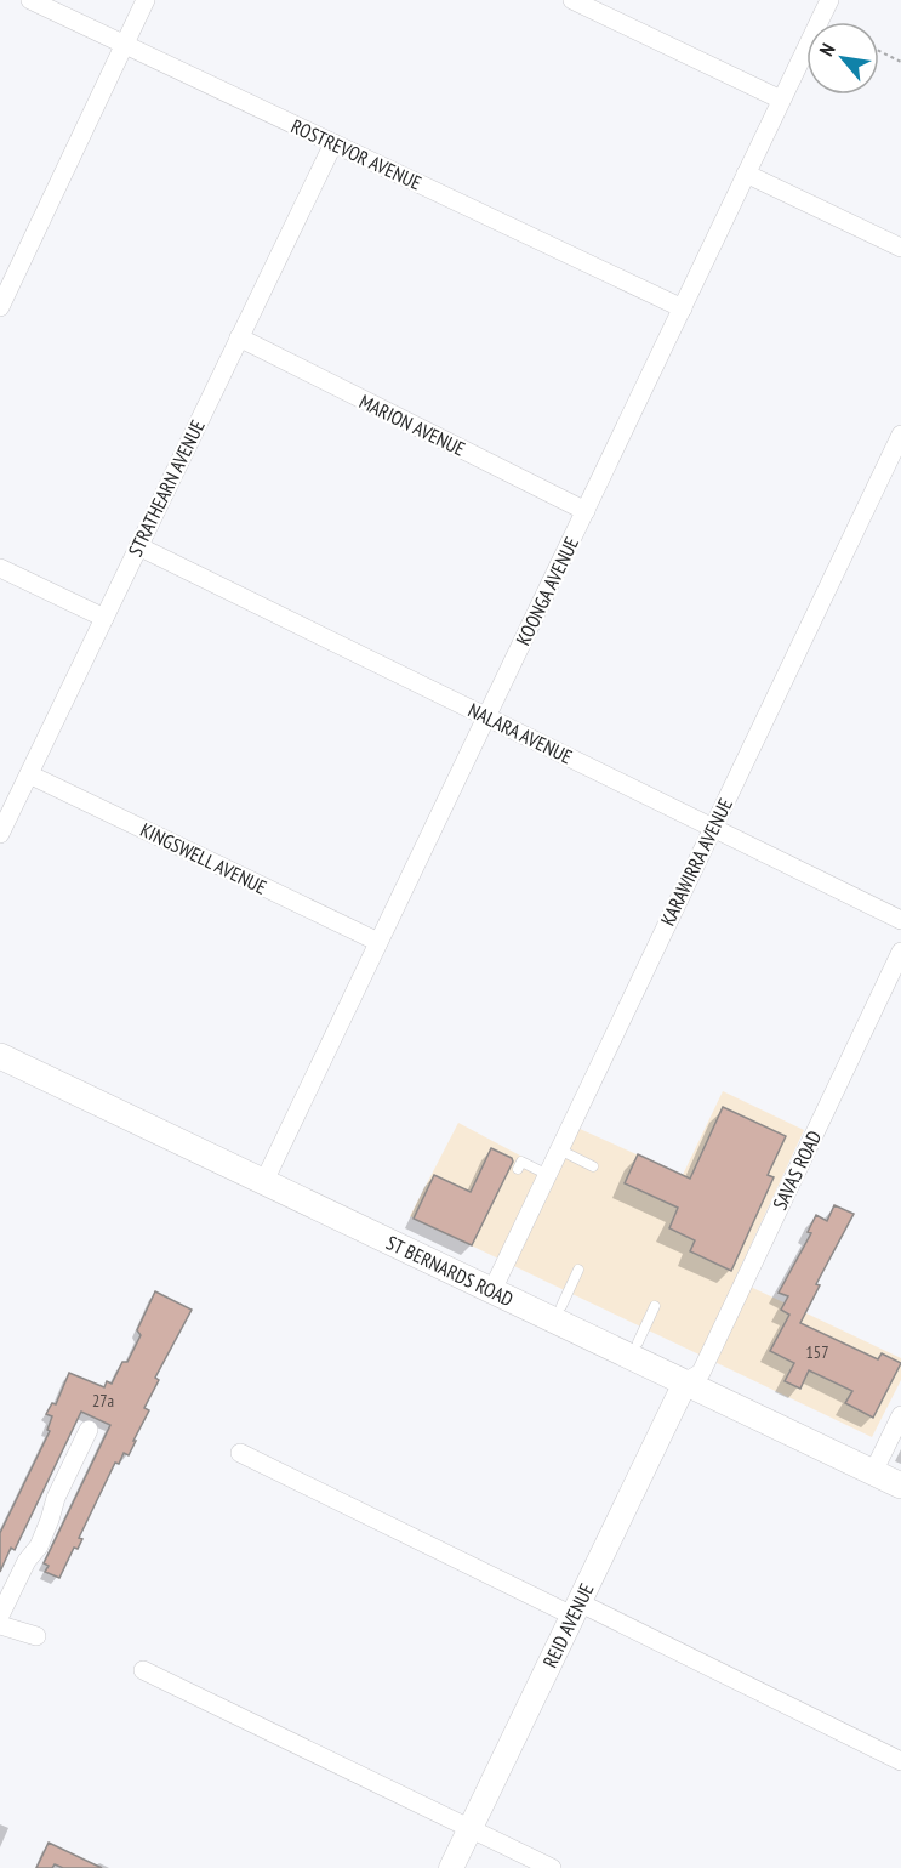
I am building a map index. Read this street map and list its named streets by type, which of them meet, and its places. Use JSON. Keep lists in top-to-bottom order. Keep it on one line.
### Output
{"streets":{"main road":["ST BERNARDS ROAD"],"street":["ROSTREVOR AVENUE","MARION AVENUE","STRATHEARN AVENUE","KOONGA AVENUE","NALARA AVENUE","KINGSWELL AVENUE","KARAWIRRA AVENUE","SAVAS ROAD","REID AVENUE"]},"crossings":[["ROSTREVOR AVENUE","STRATHEARN AVENUE"],["ROSTREVOR AVENUE","KOONGA AVENUE"],["MARION AVENUE","STRATHEARN AVENUE"],["MARION AVENUE","KOONGA AVENUE"],["STRATHEARN AVENUE","NALARA AVENUE"],["STRATHEARN AVENUE","KINGSWELL AVENUE"],["KOONGA AVENUE","NALARA AVENUE"],["KOONGA AVENUE","KINGSWELL AVENUE"],["KOONGA AVENUE","ST BERNARDS ROAD"],["NALARA AVENUE","KARAWIRRA AVENUE"],["KARAWIRRA AVENUE","ST BERNARDS ROAD"],["SAVAS ROAD","ST BERNARDS ROAD"],["SAVAS ROAD","REID AVENUE"],["ST BERNARDS ROAD","REID AVENUE"]],"house_numbers":["157","27a"],"north":"top left"}
